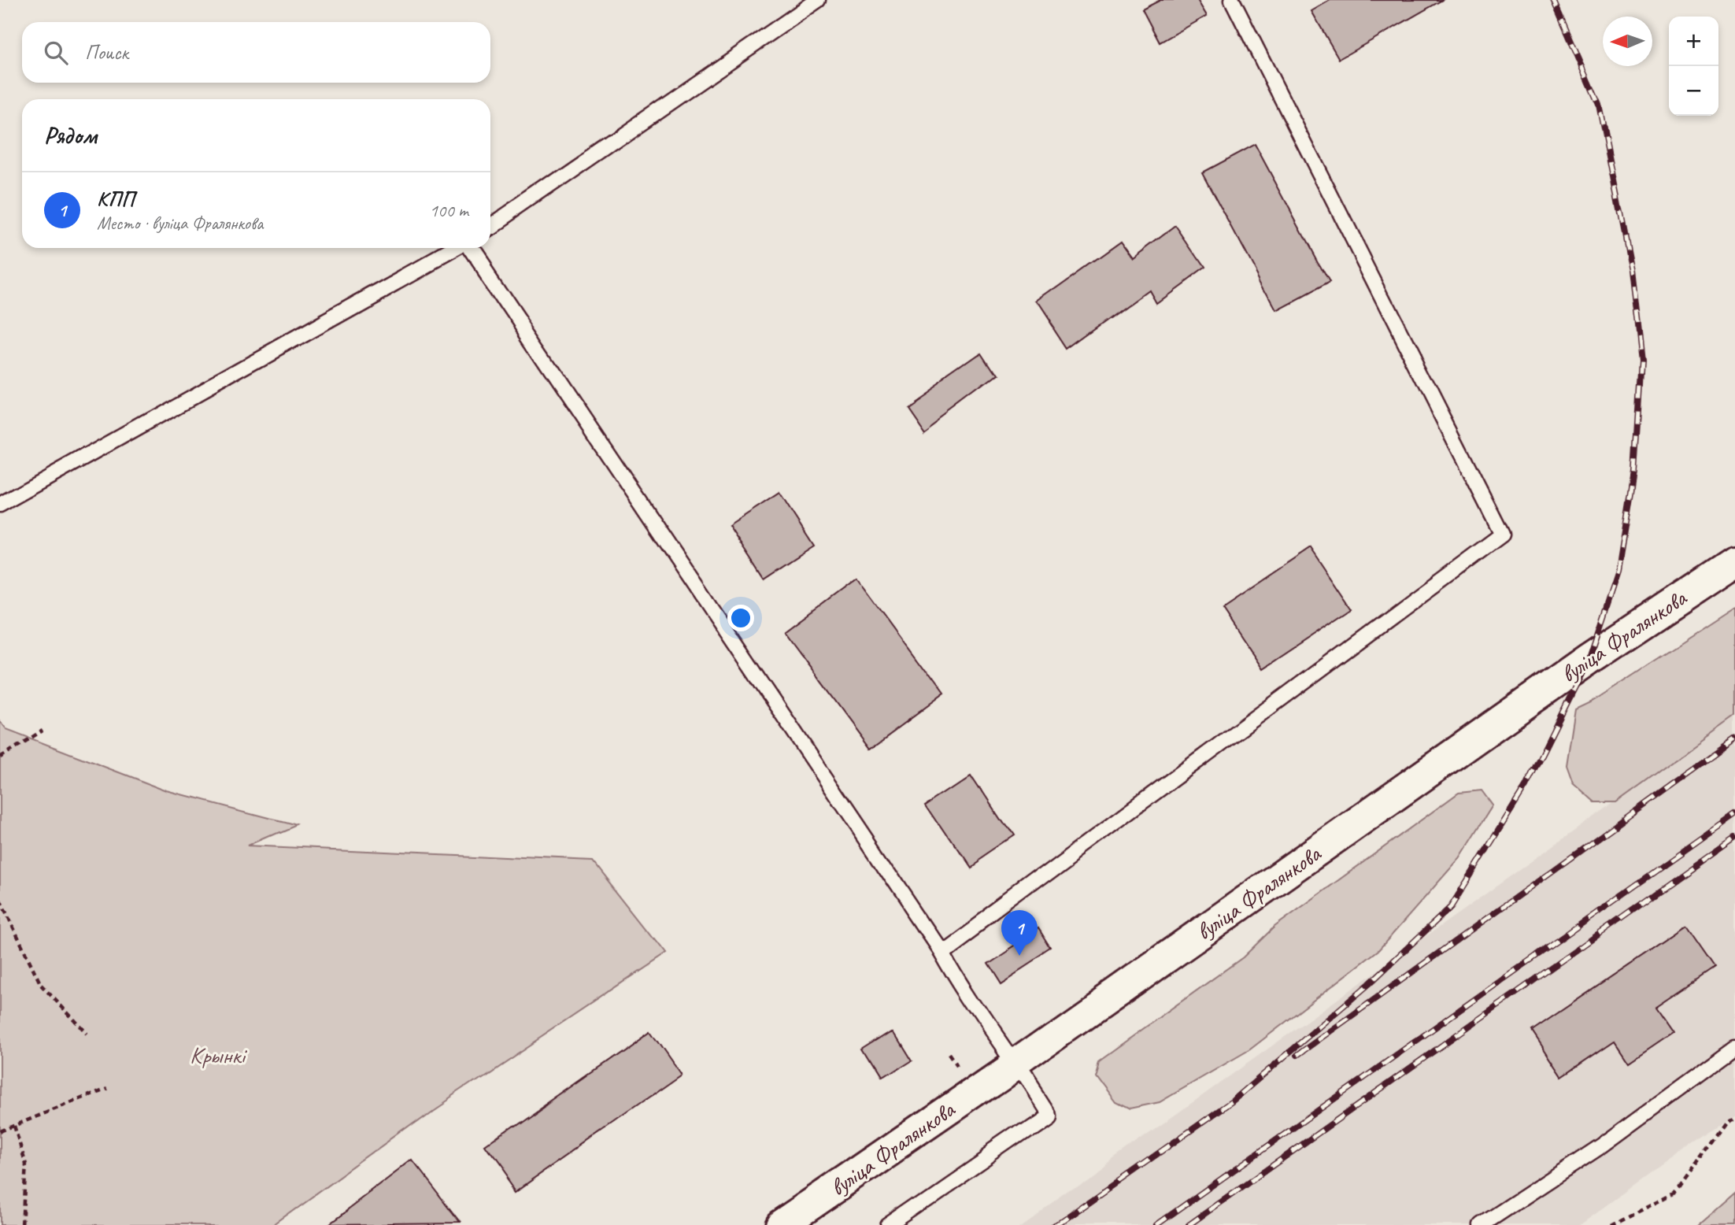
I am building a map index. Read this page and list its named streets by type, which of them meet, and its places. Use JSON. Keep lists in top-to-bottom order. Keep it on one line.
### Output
{"streets":{"street":["вуліца Фралянкова"]},"parks":["Крынкі"],"north":"left","page":{"map_buttons":["+","−"],"search":"Поиск","heading":"Рядом","list":[{"mark":"1","name":"КПП","note":"Место · вуліца Фралянкова","value":"100 m"}],"pins":"1"}}
